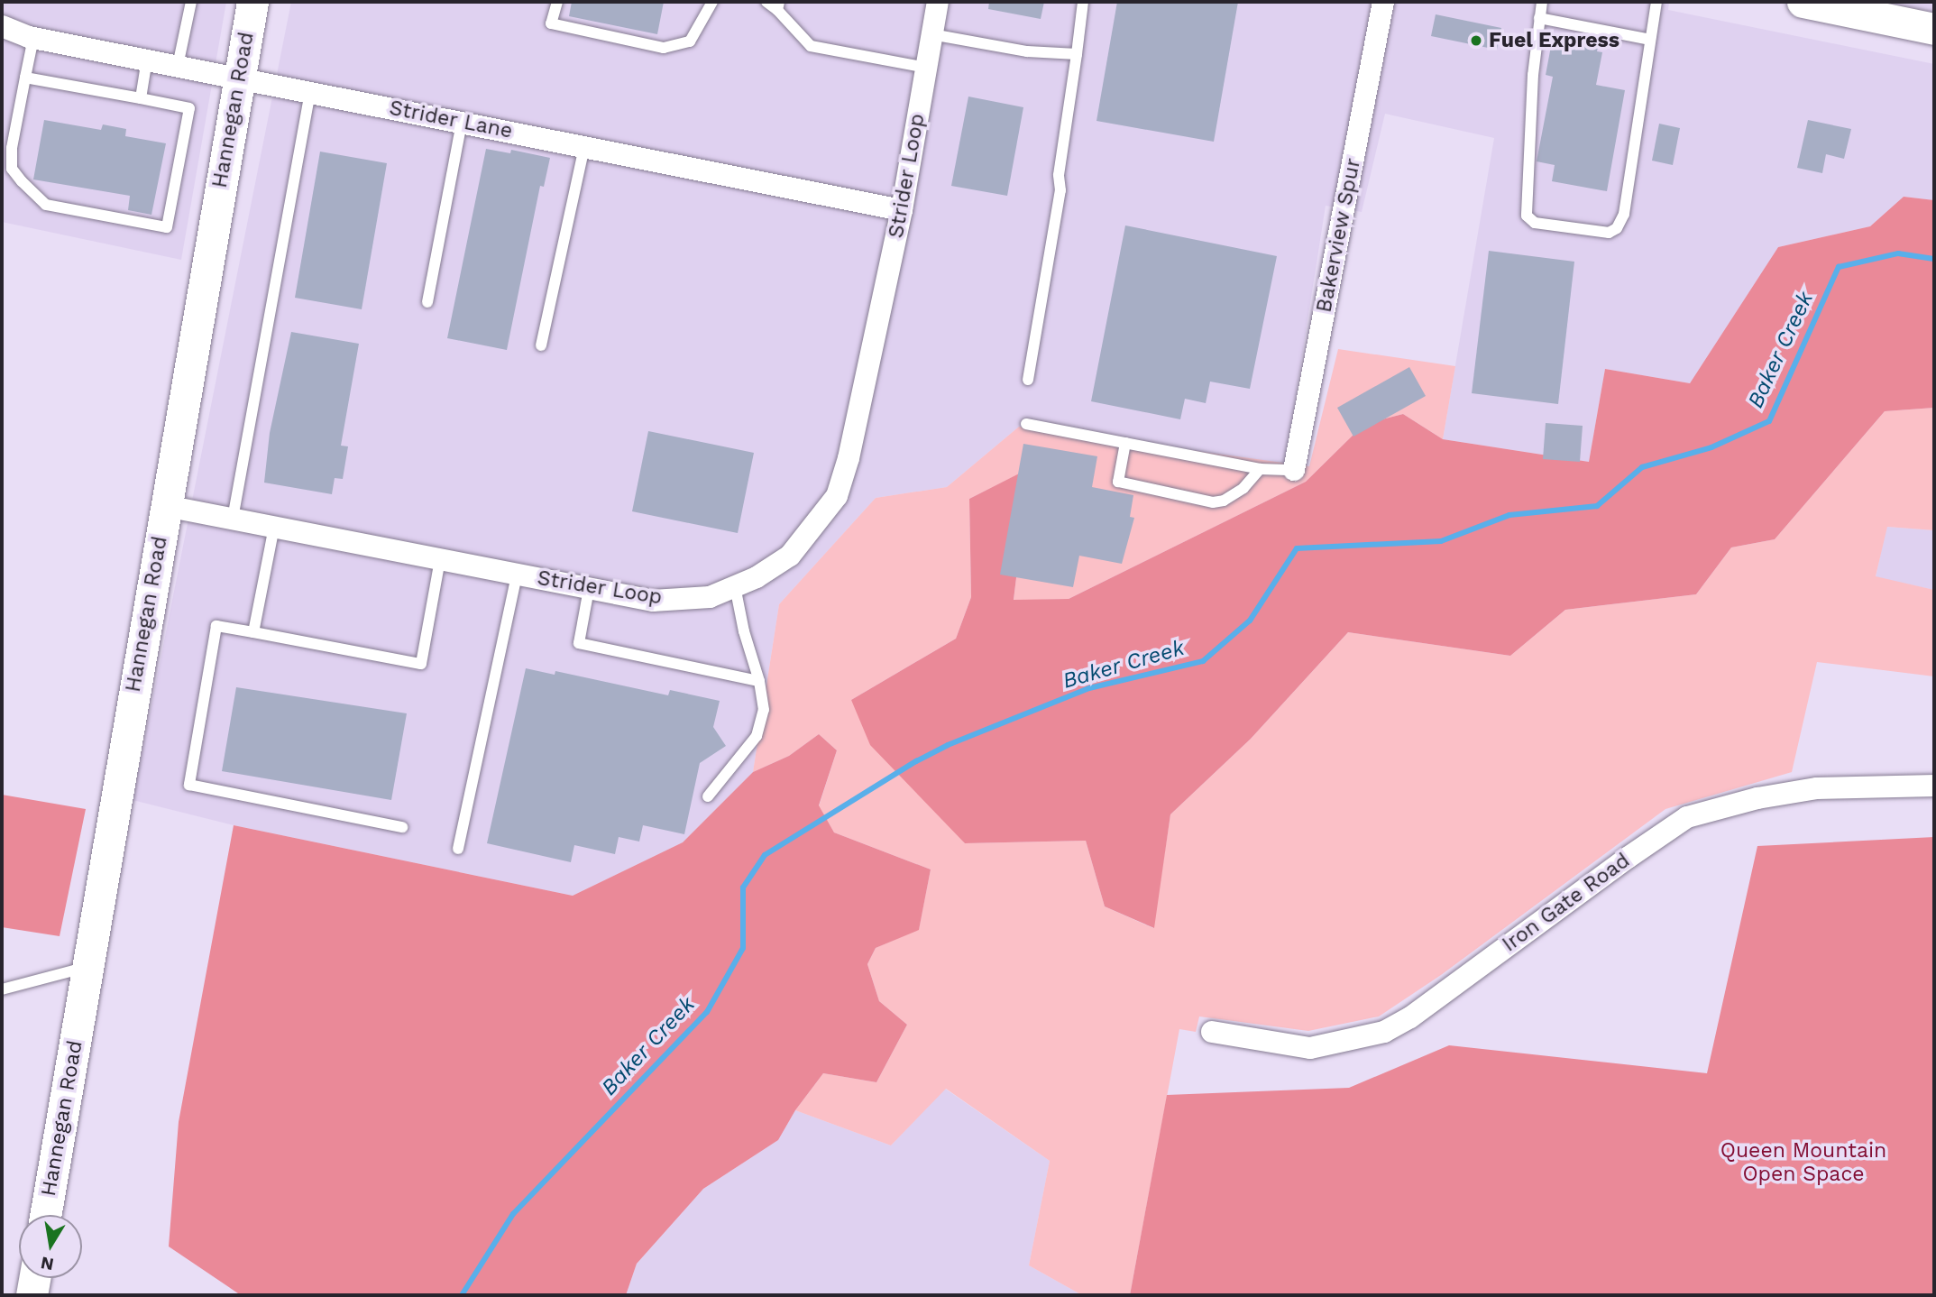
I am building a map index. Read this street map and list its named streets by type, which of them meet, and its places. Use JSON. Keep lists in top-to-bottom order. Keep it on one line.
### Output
{"streets":{"main road":["Hannegan Road"],"street":["Strider Lane","Strider Loop","Bakerview Spur","Iron Gate Road"]},"crossings":[["Hannegan Road","Strider Lane"],["Hannegan Road","Strider Loop"],["Strider Lane","Strider Loop"]],"water":["Baker Creek"],"parks":["Queen Mountain Open Space"],"places":["Fuel Express"],"north":"bottom"}
